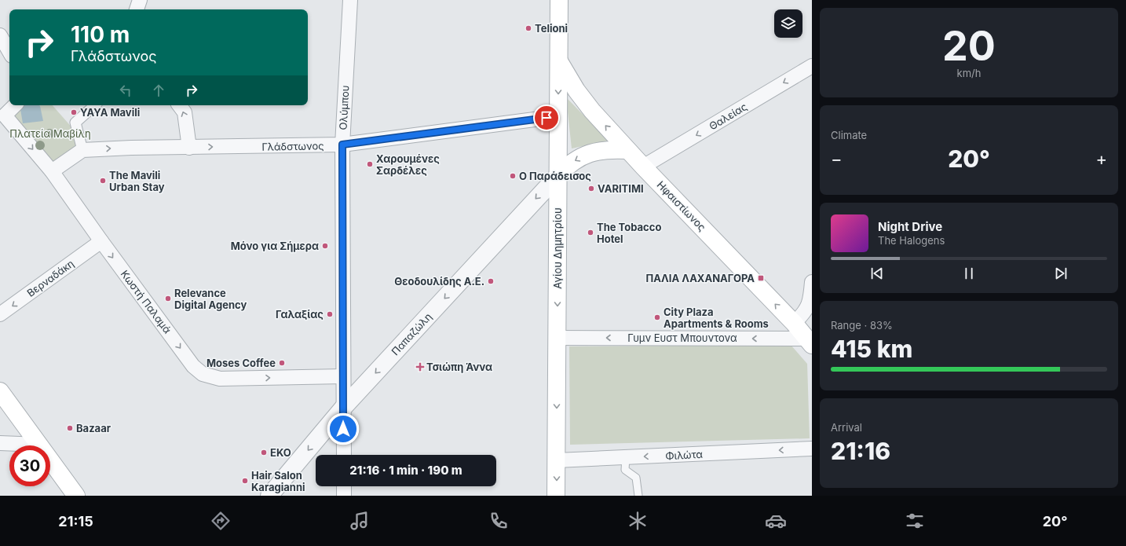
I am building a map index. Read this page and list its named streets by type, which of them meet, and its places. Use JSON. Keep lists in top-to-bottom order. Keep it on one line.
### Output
{"streets":{"main road":["Ηφαιστίωνος","Αγίου Δημητρίου"],"street":["Ολύμπου","Θαλείας","Γλάδστωνος","Βερναδάκη","Κωστή Παλαμά","Παπαζώλη","Γυμν Ευστ Μπουντονα","Φιλώτα"]},"crossings":[["Ολύμπου","Γλάδστωνος"],["Ολύμπου","Κωστή Παλαμά"],["Ολύμπου","Παπαζώλη"],["Θαλείας","Ηφαιστίωνος"],["Γλάδστωνος","Αγίου Δημητρίου"],["Ηφαιστίωνος","Αγίου Δημητρίου"],["Ηφαιστίωνος","Γυμν Ευστ Μπουντονα"],["Αγίου Δημητρίου","Παπαζώλη"],["Αγίου Δημητρίου","Γυμν Ευστ Μπουντονα"],["Αγίου Δημητρίου","Φιλώτα"],["Βερναδάκη","Κωστή Παλαμά"]],"one_way":["Θαλείας","Γλάδστωνος","Ηφαιστίωνος","Αγίου Δημητρίου","Βερναδάκη","Κωστή Παλαμά","Παπαζώλη","Γυμν Ευστ Μπουντονα","Φιλώτα"],"parks":["Πλατεία Μαβίλη"],"places":{"other":["Telioni","YAYA Mavili","Χαρουμένες Σαρδέλες","Ο Παράδεισος","The Mavili Urban Stay","VARITIMI","The Tobacco Hotel","Μόνο για Σήμερα","Θεοδουλίδης Α.Ε.","Relevance Digital Agency","Γαλαξίας","City Plaza Apartments & Rooms","Moses Coffee","Bazaar","EKO","Hair Salon Karagianni"],"transit":["ΠΑΛΙΑ ΛΑΧΑΝΑΓΟΡΑ"],"health":["Τσιώπη Άννα"]},"page":{"tile":[["20","km/h"],"Climate",["Range · 83%","415 km"],["Arrival","21:16"]],"turn":["110 m","Γλάδστωνος"],"heat":["−","20°","+"],"song":["Night Drive","The Halogens"],"limit":"30","trip":"21:16 · 1 min · 190 m","tabs":["21:15","20°"]}}
